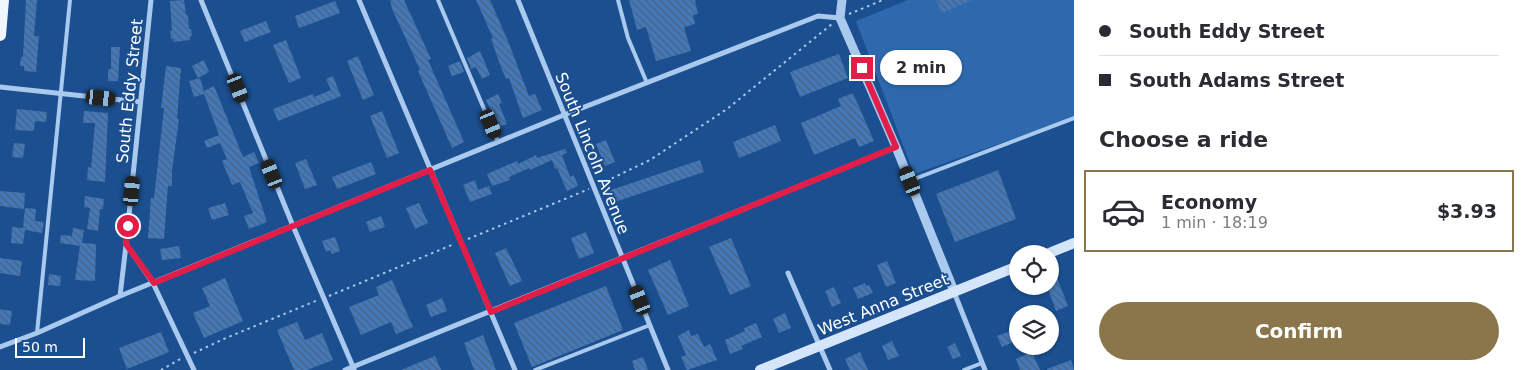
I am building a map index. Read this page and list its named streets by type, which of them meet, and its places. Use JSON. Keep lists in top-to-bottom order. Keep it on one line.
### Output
{"streets":{"main road":["West Anna Street"],"street":["South Eddy Street","South Lincoln Avenue"]},"scale_bar":"50 m","page":{"banner":["South Eddy Street","South Adams Street"],"bubble":"2 min","heading":"Choose a ride","list":[{"name":"Economy","note":"1 min · 18:19","value":"$3.93"}],"buttons":"Confirm","scale":"50 m"}}
